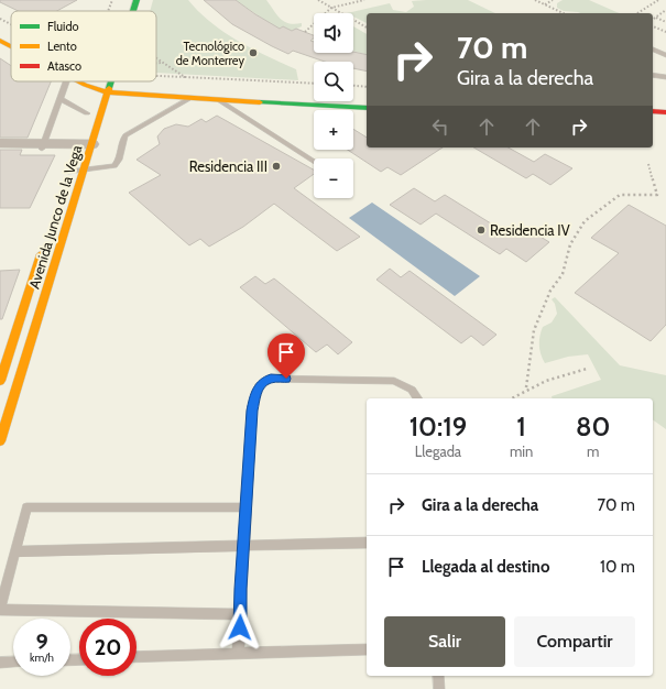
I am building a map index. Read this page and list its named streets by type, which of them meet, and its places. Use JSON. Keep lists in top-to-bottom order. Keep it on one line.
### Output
{"streets":{"street":["Avenida Junco de la Vega"]},"places":["Tecnológico de Monterrey","Residencia III","Residencia IV"],"legend":["Fluido","Lento","Atasco"],"page":{"map_buttons":["+","−"],"turn":["70 m","Gira a la derecha"],"eta":["10:19","Llegada","1","min","80","m"],"list":[{"name":"Gira a la derecha","value":"70 m"},{"name":"Llegada al destino","value":"10 m"}],"buttons":["Salir","Compartir"],"speed":"9 km/h","limit":"20"}}
